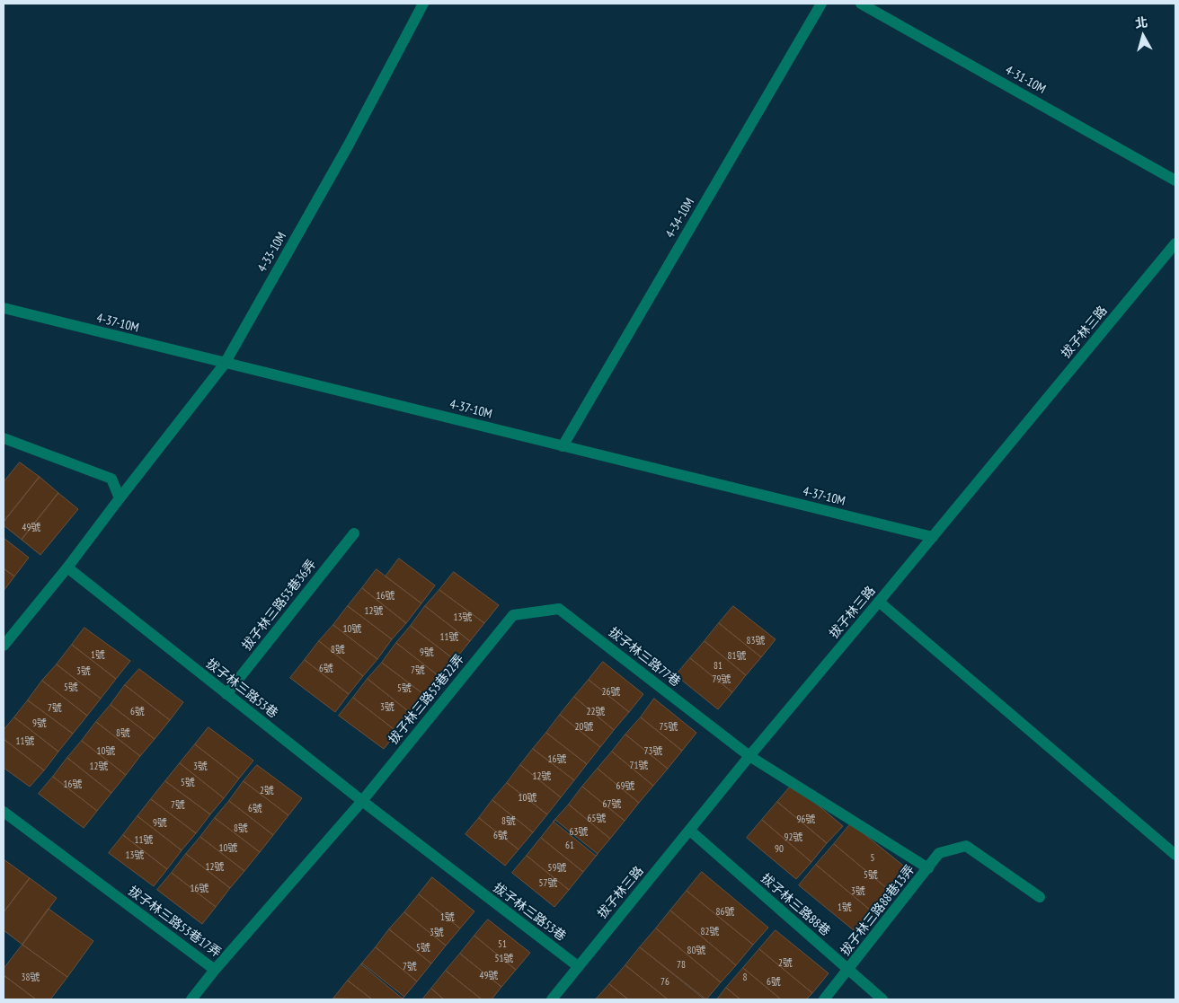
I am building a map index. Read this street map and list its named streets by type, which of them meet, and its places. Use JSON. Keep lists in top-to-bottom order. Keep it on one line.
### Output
{"streets":{"street":["4-31-10M","4-34-10M","4-33-10M","4-37-10M","拔子林三路","拔子林三路53巷36弄","拔子林三路77巷","拔子林三路53巷","拔子林三路53巷22弄","拔子林三路88巷","拔子林三路88巷13弄","拔子林三路53巷17弄"]},"crossings":[["4-34-10M","4-37-10M"],["4-33-10M","4-37-10M"],["4-37-10M","拔子林三路"],["拔子林三路","拔子林三路77巷"],["拔子林三路","拔子林三路53巷"],["拔子林三路","拔子林三路88巷"],["拔子林三路53巷36弄","拔子林三路53巷"],["拔子林三路77巷","拔子林三路53巷22弄"],["拔子林三路77巷","拔子林三路88巷13弄"],["拔子林三路53巷","拔子林三路53巷22弄"],["拔子林三路53巷","拔子林三路53巷17弄"],["拔子林三路53巷22弄","拔子林三路53巷17弄"],["拔子林三路88巷","拔子林三路88巷13弄"]],"house_numbers":["49號","16號","12號","13號","10號","11號","83號","8號","9號","1號","81號","81","6號","7號","3號","79號","5號","5號","26號","3號","7號","6號","22號","9號","20號","75號","8號","11號","10號","73號","16號","71號","12號","3號","12號","5號","16號","69號","2號","10號","67號","7號","6號","65號","96號","8號","9號","8號","63號","6號","92號","11號","61","10號","90","13號","5","12號","59號","5號","57號","16號","3號","1號","86號","1號","82號","3號","51","5號","80號","51號","2號","78","7號","49號","38號","8","76","6號"],"north":"top"}
